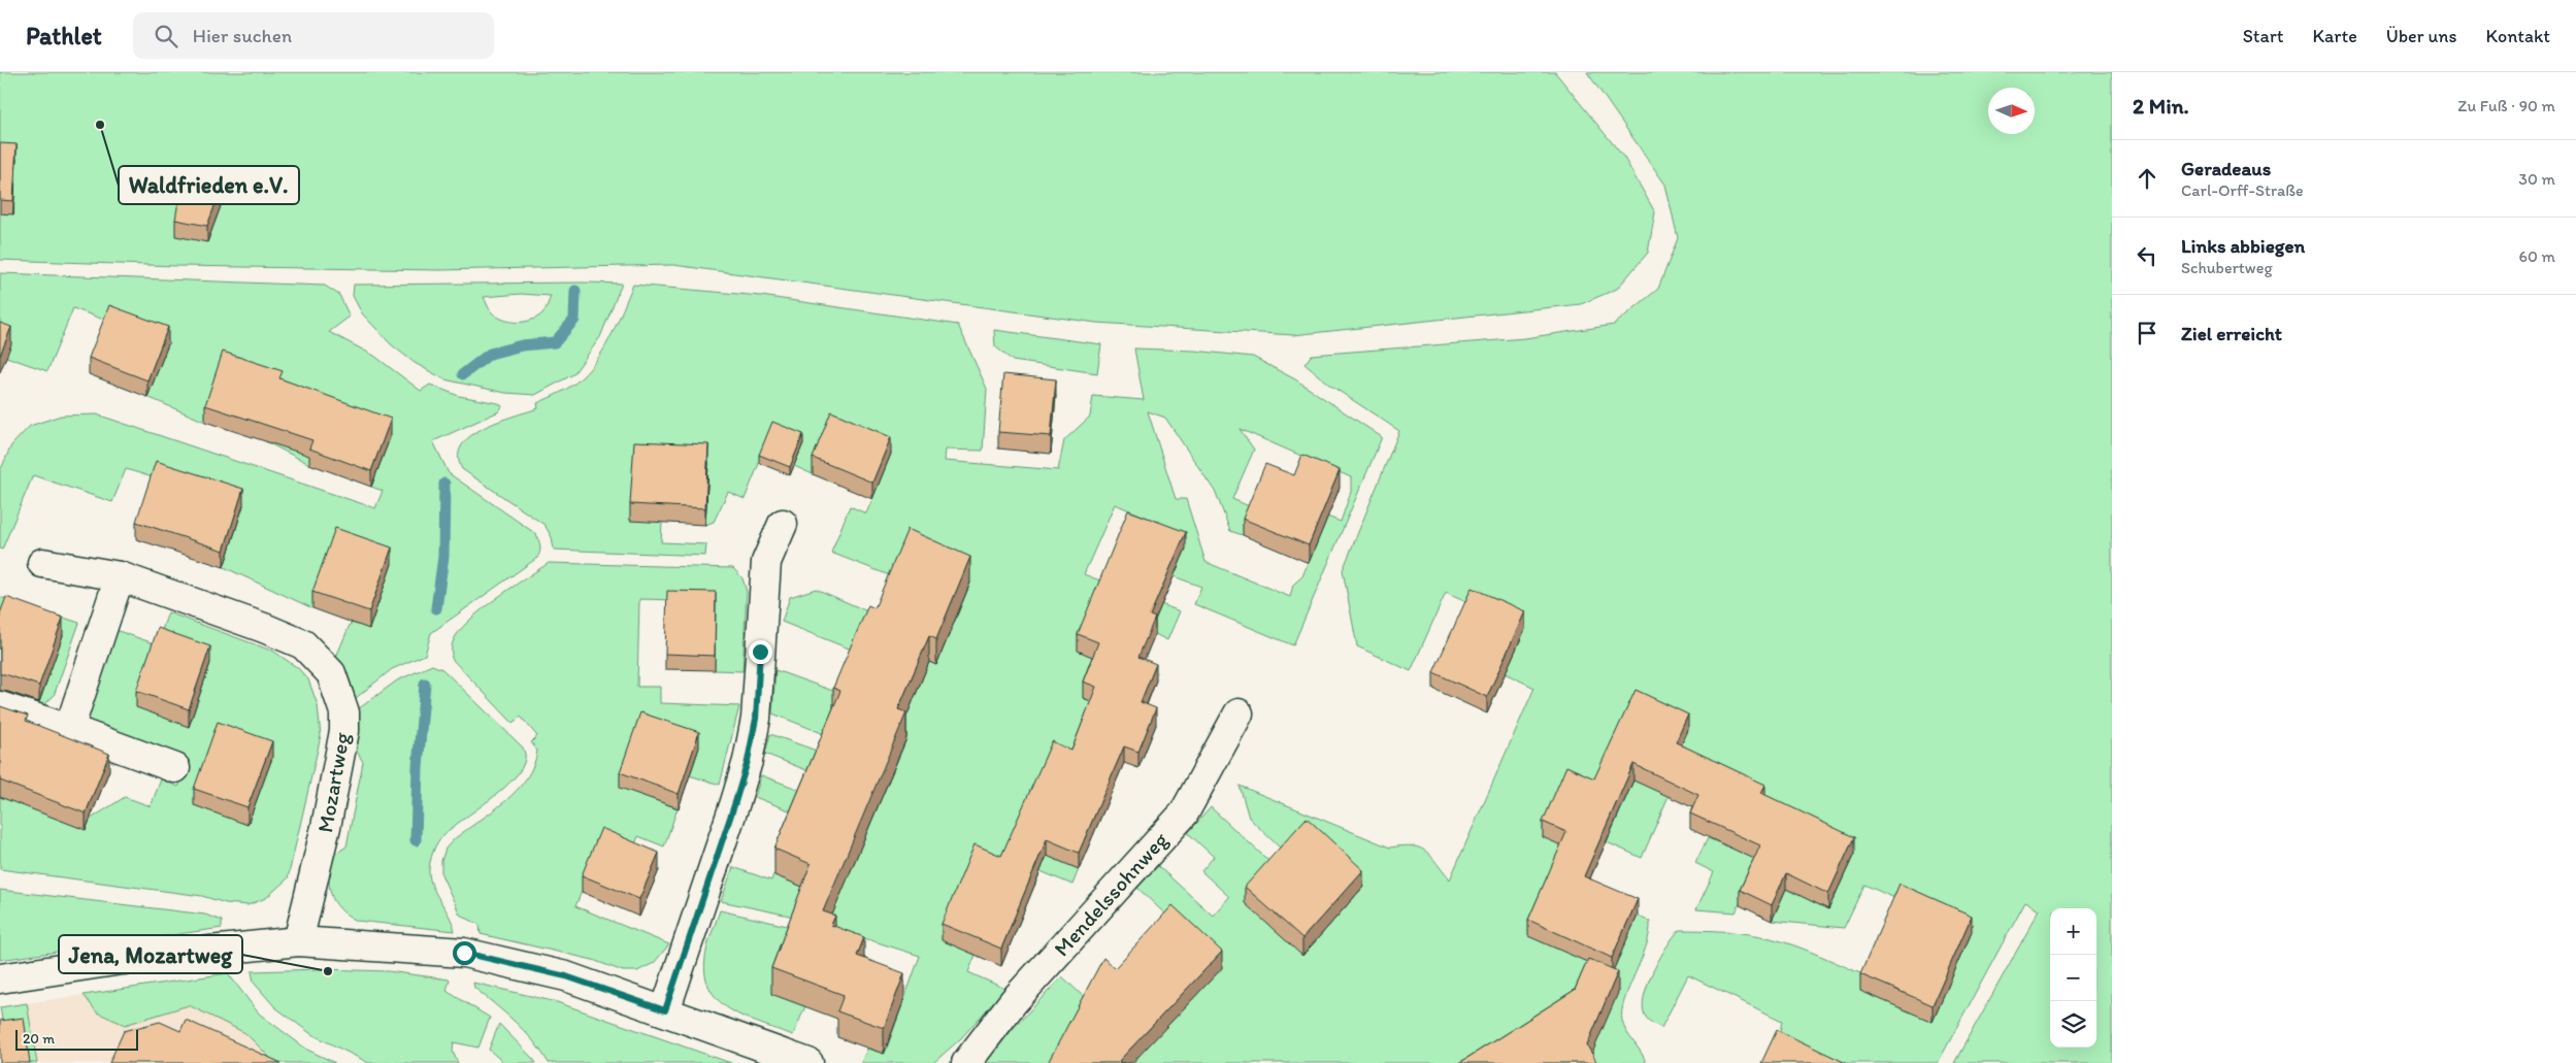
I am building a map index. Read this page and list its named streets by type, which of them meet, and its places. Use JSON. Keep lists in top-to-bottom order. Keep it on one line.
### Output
{"streets":{"street":["Mozartweg","Mendelssohnweg"]},"places":["Waldfrieden e.V.","Jena, Mozartweg"],"scale_bar":"20 m","north":"right","page":{"header":"Pathlet","search":"Hier suchen","nav":["Start","Karte","Über uns","Kontakt"],"heading":["2 Min.","Zu Fuß · 90 m"],"list":[["Geradeaus","Carl-Orff-Straße","30 m"],["Links abbiegen","Schubertweg","60 m"],"Ziel erreicht"],"map_buttons":["+","−"],"scale":"20 m"}}
